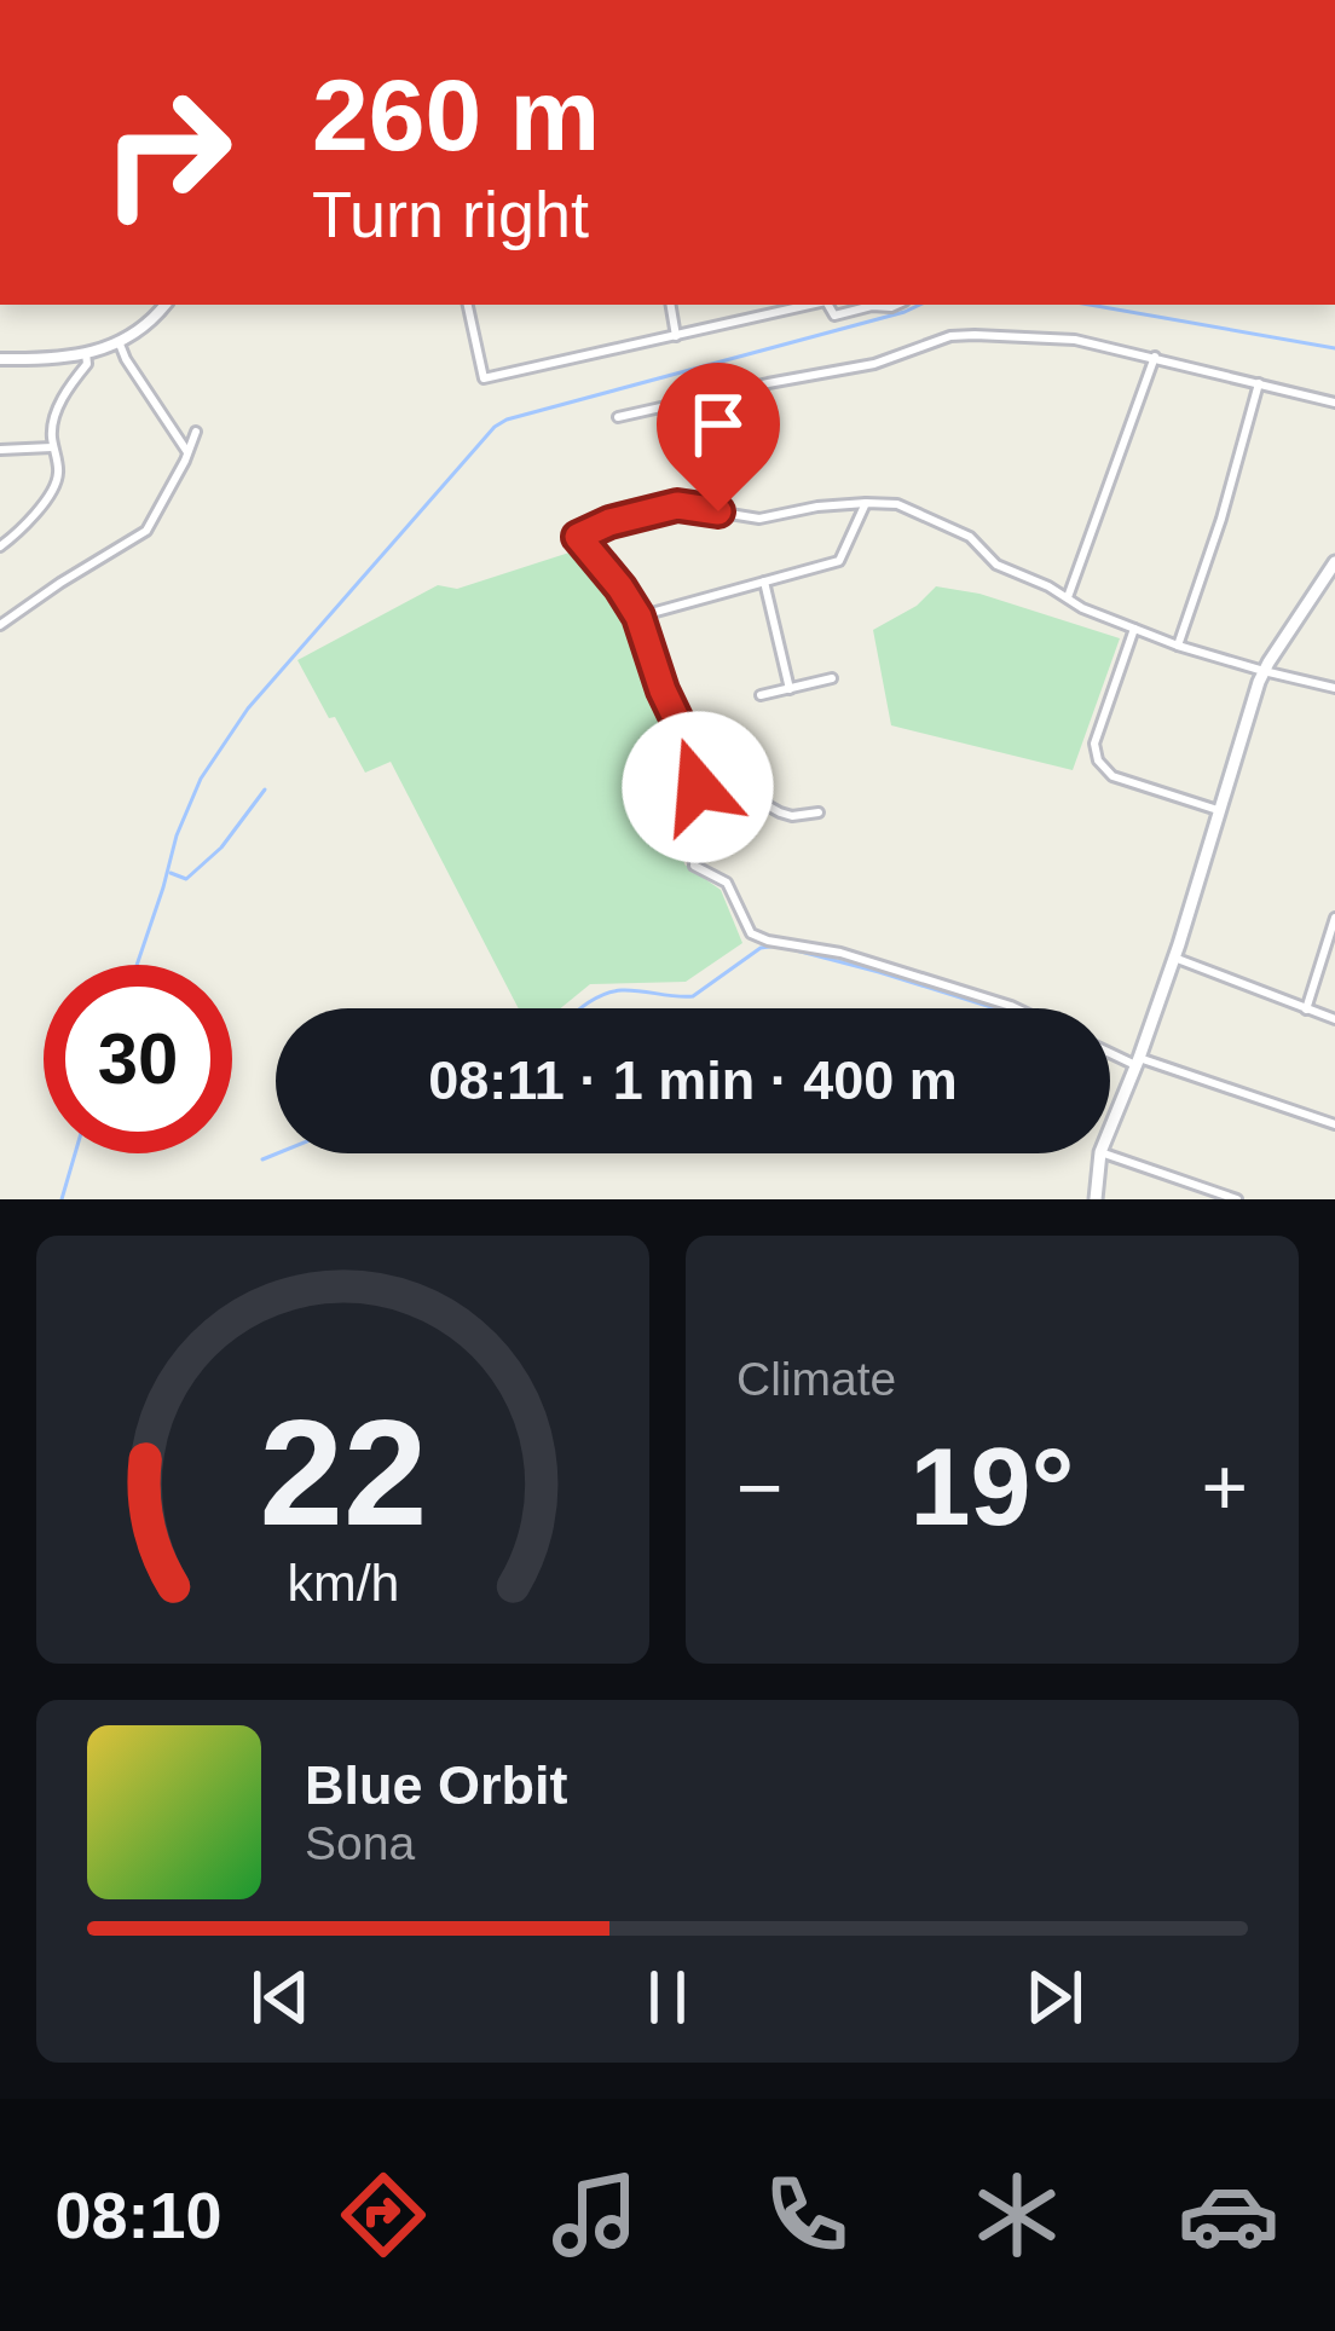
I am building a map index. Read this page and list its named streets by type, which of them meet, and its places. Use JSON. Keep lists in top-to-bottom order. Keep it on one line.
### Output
{"page":{"turn":["260 m","Turn right"],"limit":"30","trip":"08:11 · 1 min · 400 m","tile":"Climate","heat":["−","19°","+"],"song":["Blue Orbit","Sona"],"tabs":"08:10","gauge":["22","km/h"]}}
